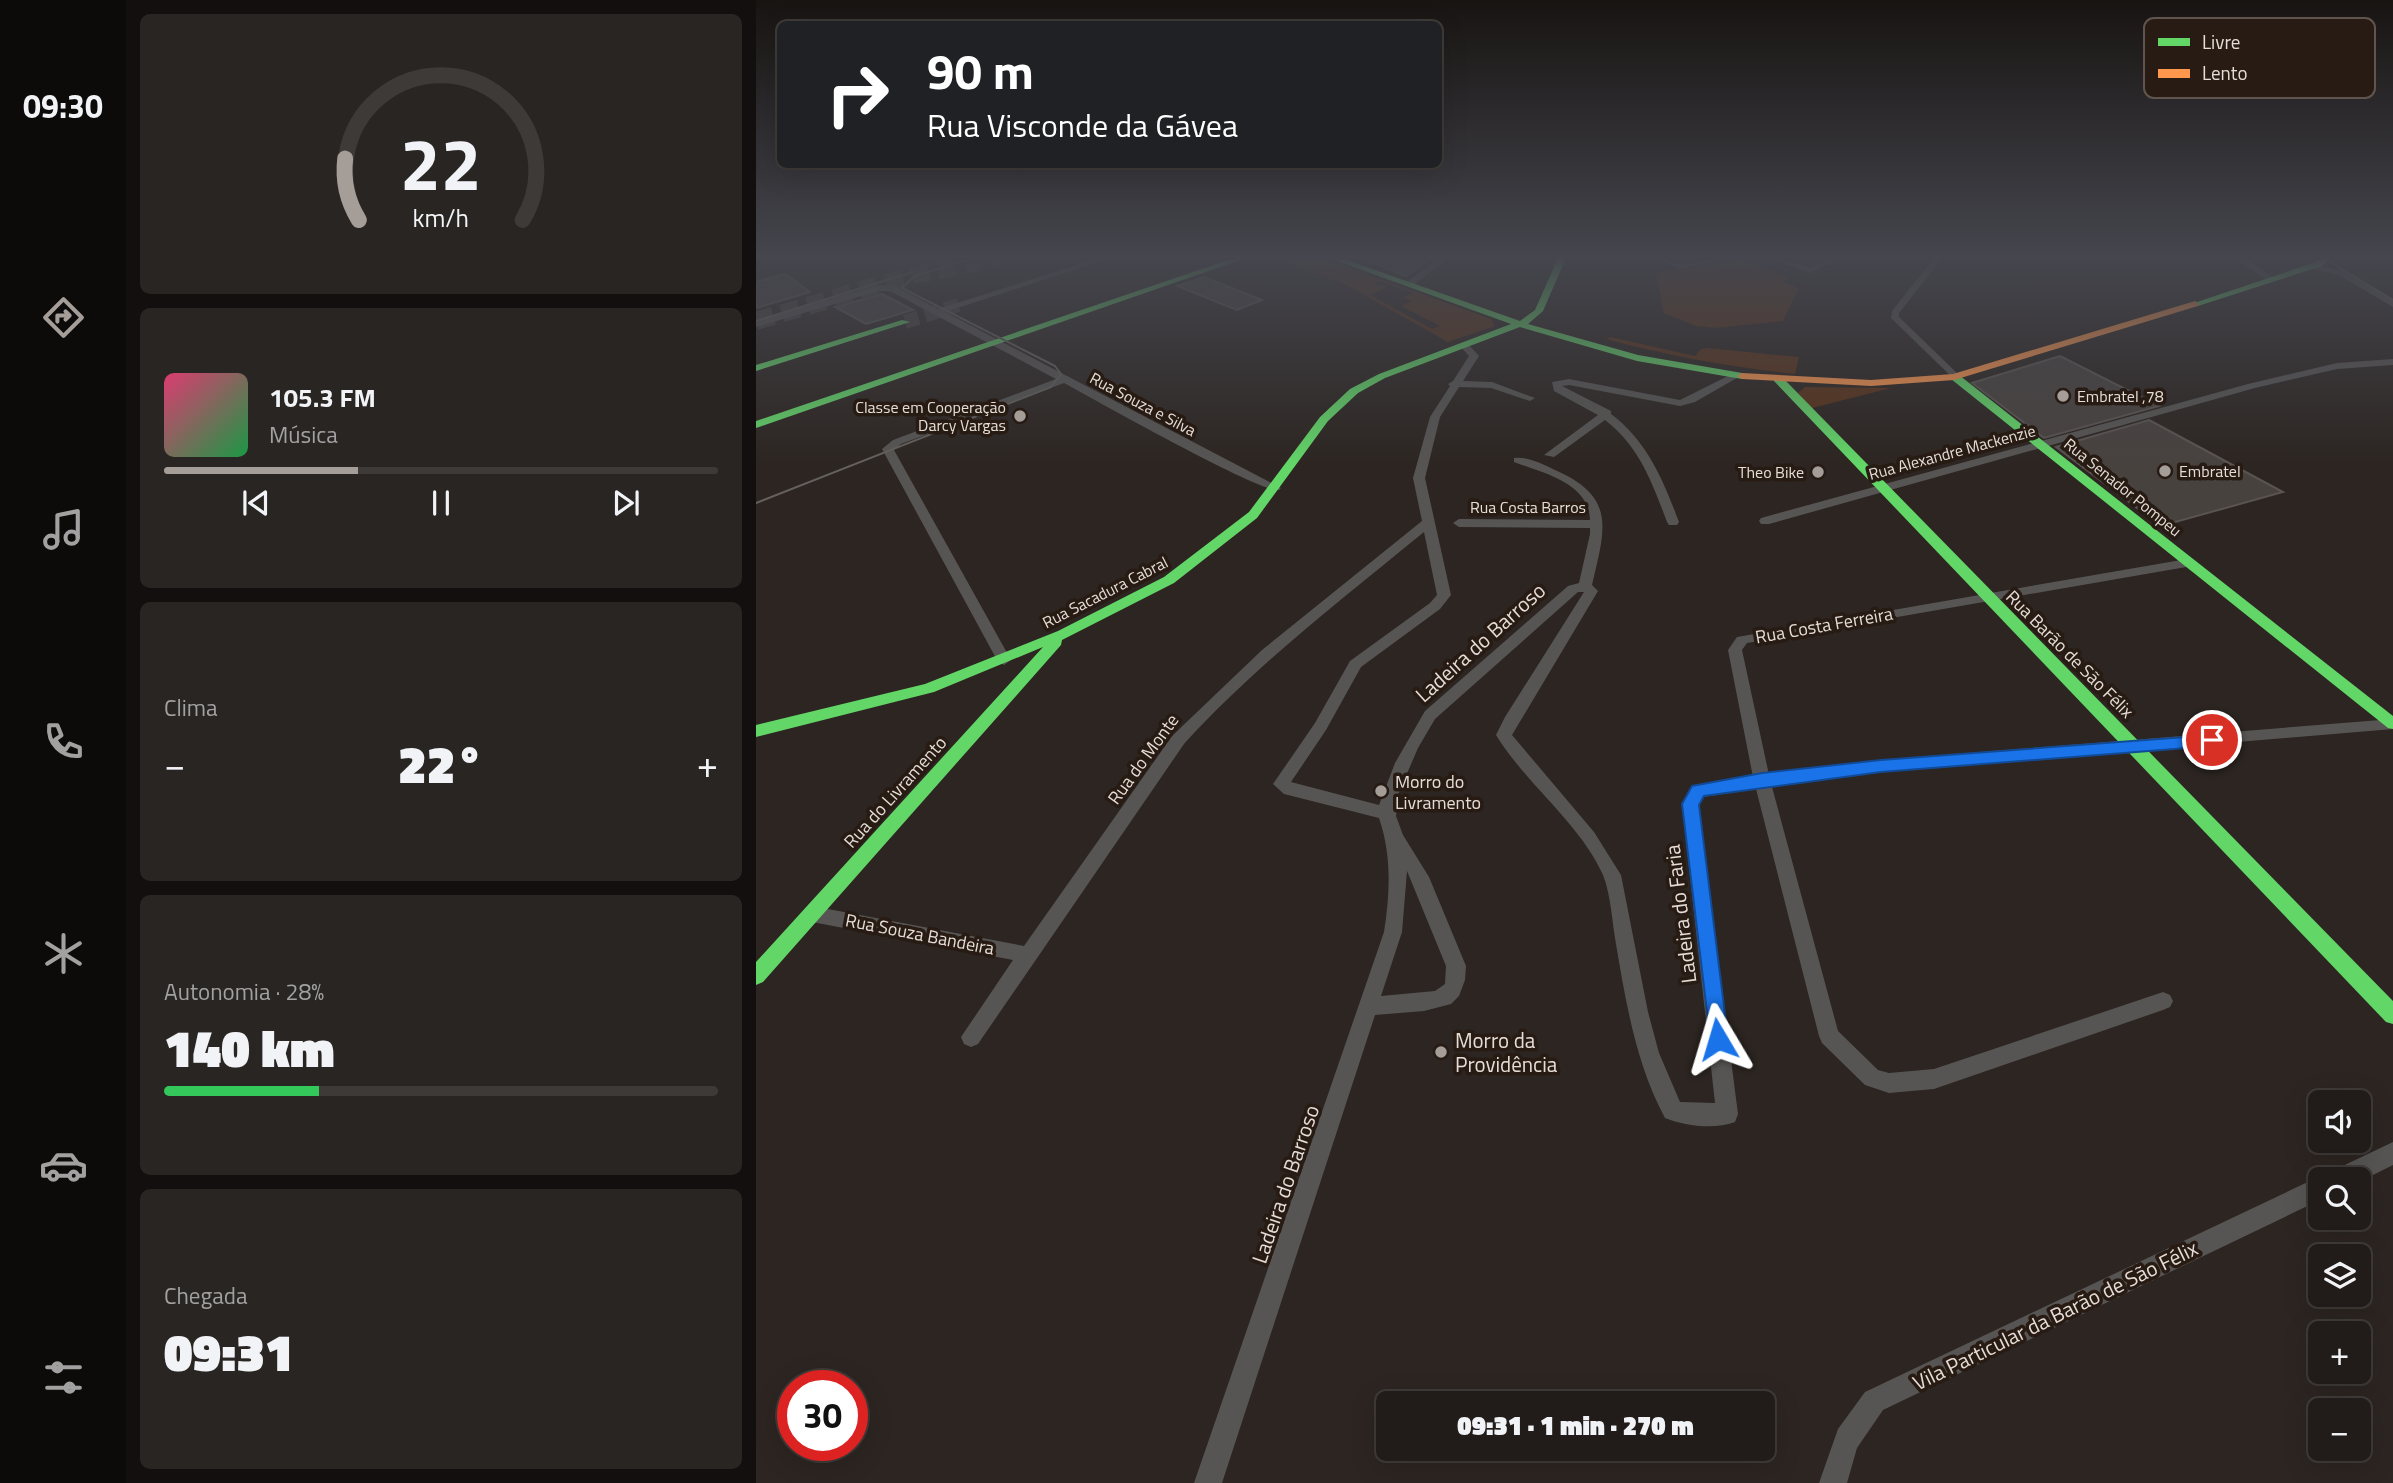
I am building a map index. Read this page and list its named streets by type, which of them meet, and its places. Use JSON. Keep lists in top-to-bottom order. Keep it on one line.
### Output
{"streets":{"street":["Rua Souza e Silva","Rua Alexandre Mackenzie","Rua Senador Pompeu","Rua Costa Barros","Rua Sacadura Cabral","Rua Costa Ferreira","Ladeira do Barroso","Rua Barão de São Félix","Rua do Monte","Rua do Livramento","Ladeira do Faria","Rua Souza Bandeira","Vila Particular da Barão de São Félix"]},"crossings":[["Rua Souza e Silva","Rua Sacadura Cabral"],["Rua Alexandre Mackenzie","Rua Senador Pompeu"],["Rua Alexandre Mackenzie","Rua Barão de São Félix"],["Rua Senador Pompeu","Rua Costa Ferreira"],["Rua Sacadura Cabral","Rua do Livramento"],["Rua Costa Ferreira","Rua Barão de São Félix"],["Rua Costa Ferreira","Ladeira do Faria"],["Ladeira do Barroso","Ladeira do Faria"],["Rua do Monte","Rua Souza Bandeira"],["Rua do Livramento","Rua Souza Bandeira"]],"places":["Embratel ,78","Classe em Cooperação Darcy Vargas","Embratel","Theo Bike","Morro do Livramento","Morro da Providência"],"legend":["Livre","Lento"],"page":{"tabs":"09:30","turn":["90 m","Rua Visconde da Gávea"],"song":["105.3 FM","Música"],"tile":["Clima",["Autonomia · 28%","140 km"],["Chegada","09:31"]],"heat":["−","22°","+"],"map_buttons":["+","−"],"limit":"30","trip":"09:31 · 1 min · 270 m","gauge":["22","km/h"]}}
